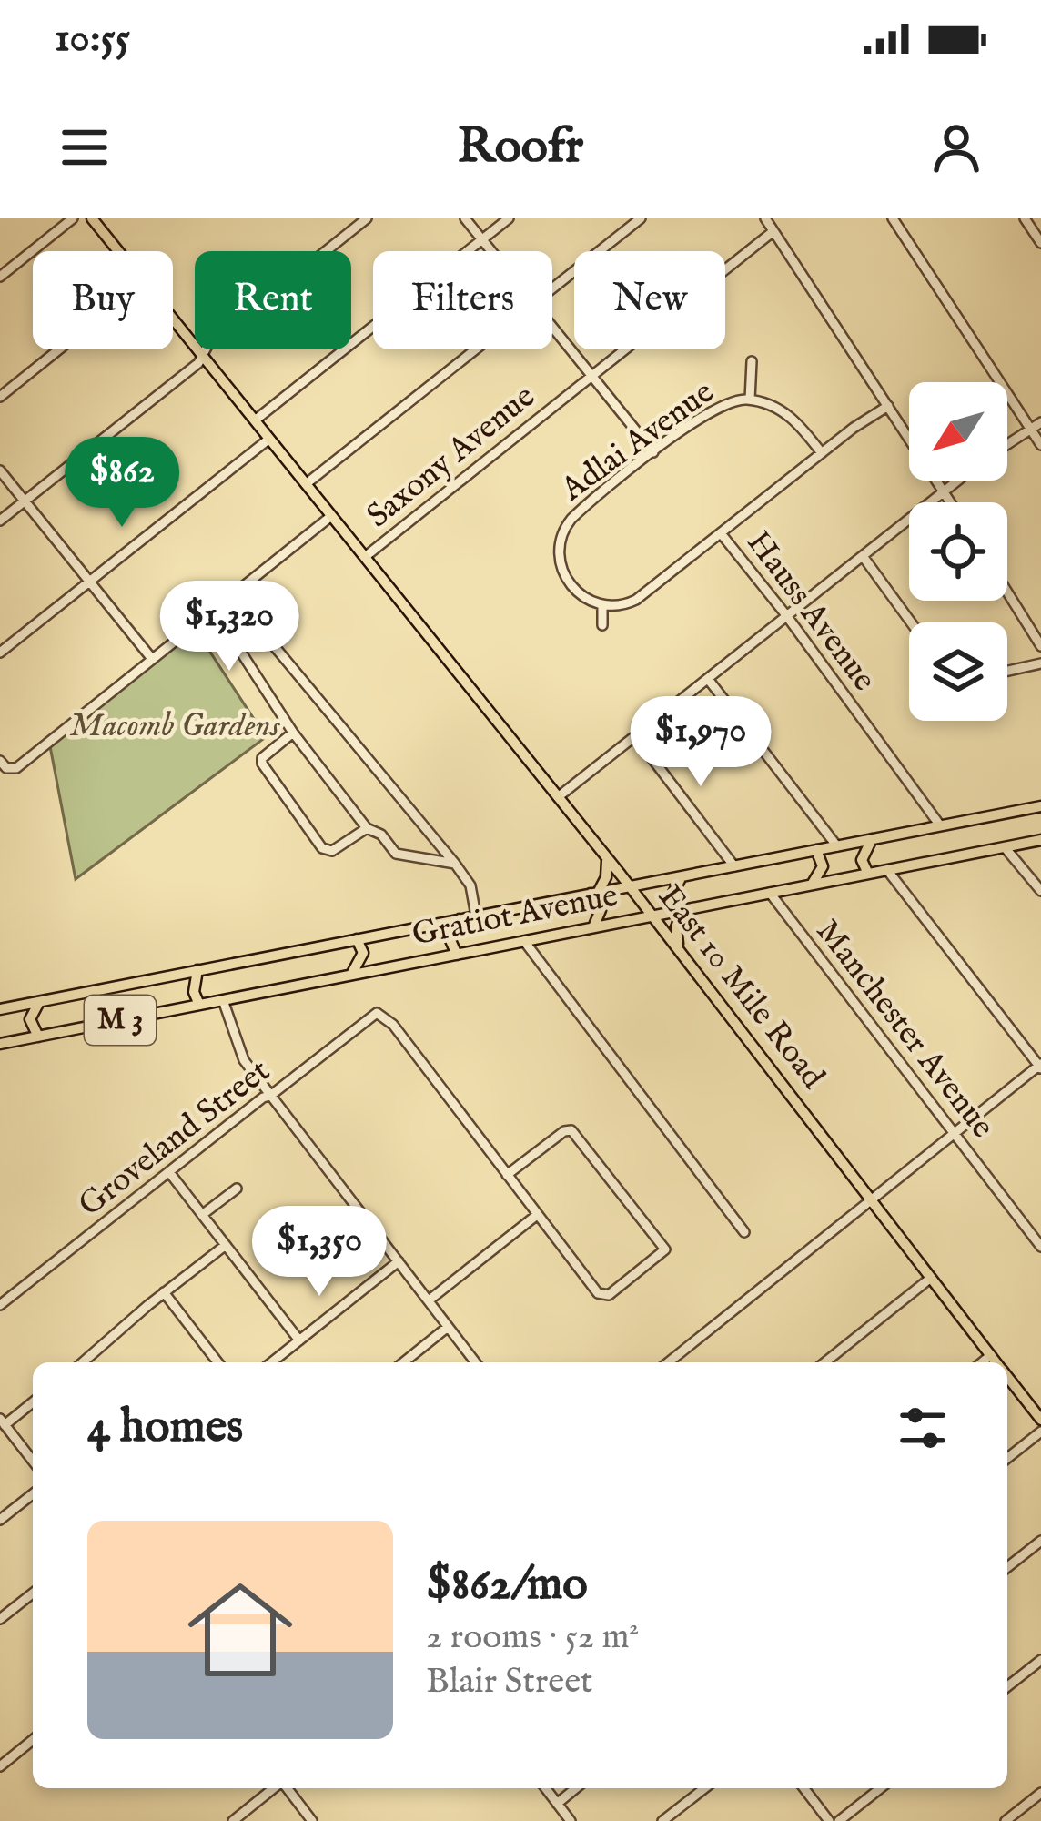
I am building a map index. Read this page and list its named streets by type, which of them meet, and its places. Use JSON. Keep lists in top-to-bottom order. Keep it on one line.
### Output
{"streets":{"main road":["Gratiot Avenue","East 10 Mile Road","M 3"],"street":["Adlai Avenue","Saxony Avenue","Hauss Avenue","Manchester Avenue","Groveland Street"]},"crossings":[["Saxony Avenue","East 10 Mile Road"],["Hauss Avenue","Gratiot Avenue"],["Gratiot Avenue","East 10 Mile Road"],["Gratiot Avenue","Manchester Avenue"]],"parks":["Macomb Gardens"],"north":"bottom left","page":{"status":"10:55","header":"Roofr","chip":["Buy","Rent","Filters","New"],"price":["$862","$1,320","$1,970","$1,350"],"heading":"4 homes","list":[{"name":"$862/mo","note":"2 rooms · 52 m² · Blair Street"}]}}
